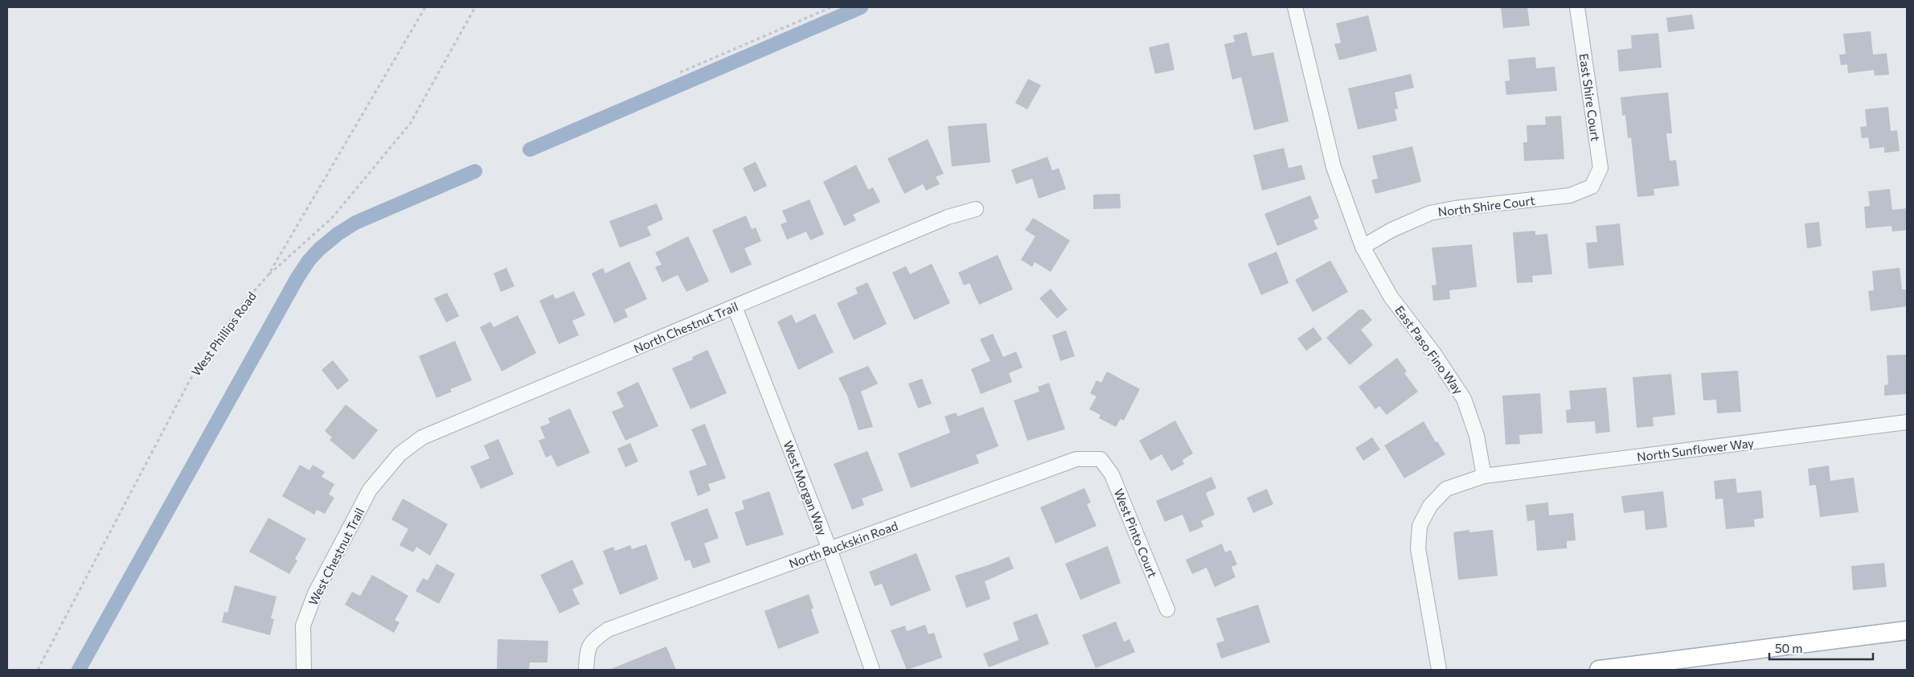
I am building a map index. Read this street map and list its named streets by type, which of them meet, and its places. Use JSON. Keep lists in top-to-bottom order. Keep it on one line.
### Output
{"streets":{"street":["East Shire Court","North Shire Court","North Chestnut Trail","East Paso Fino Way","North Sunflower Way","West Morgan Way","West Pinto Court","North Buckskin Road","West Chestnut Trail"],"path":["West Phillips Road"]},"crossings":[["East Shire Court","North Shire Court"],["North Shire Court","East Paso Fino Way"],["North Chestnut Trail","West Morgan Way"],["North Chestnut Trail","West Chestnut Trail"],["East Paso Fino Way","North Sunflower Way"],["West Morgan Way","North Buckskin Road"],["West Pinto Court","North Buckskin Road"]],"scale_bar":"50 m"}
